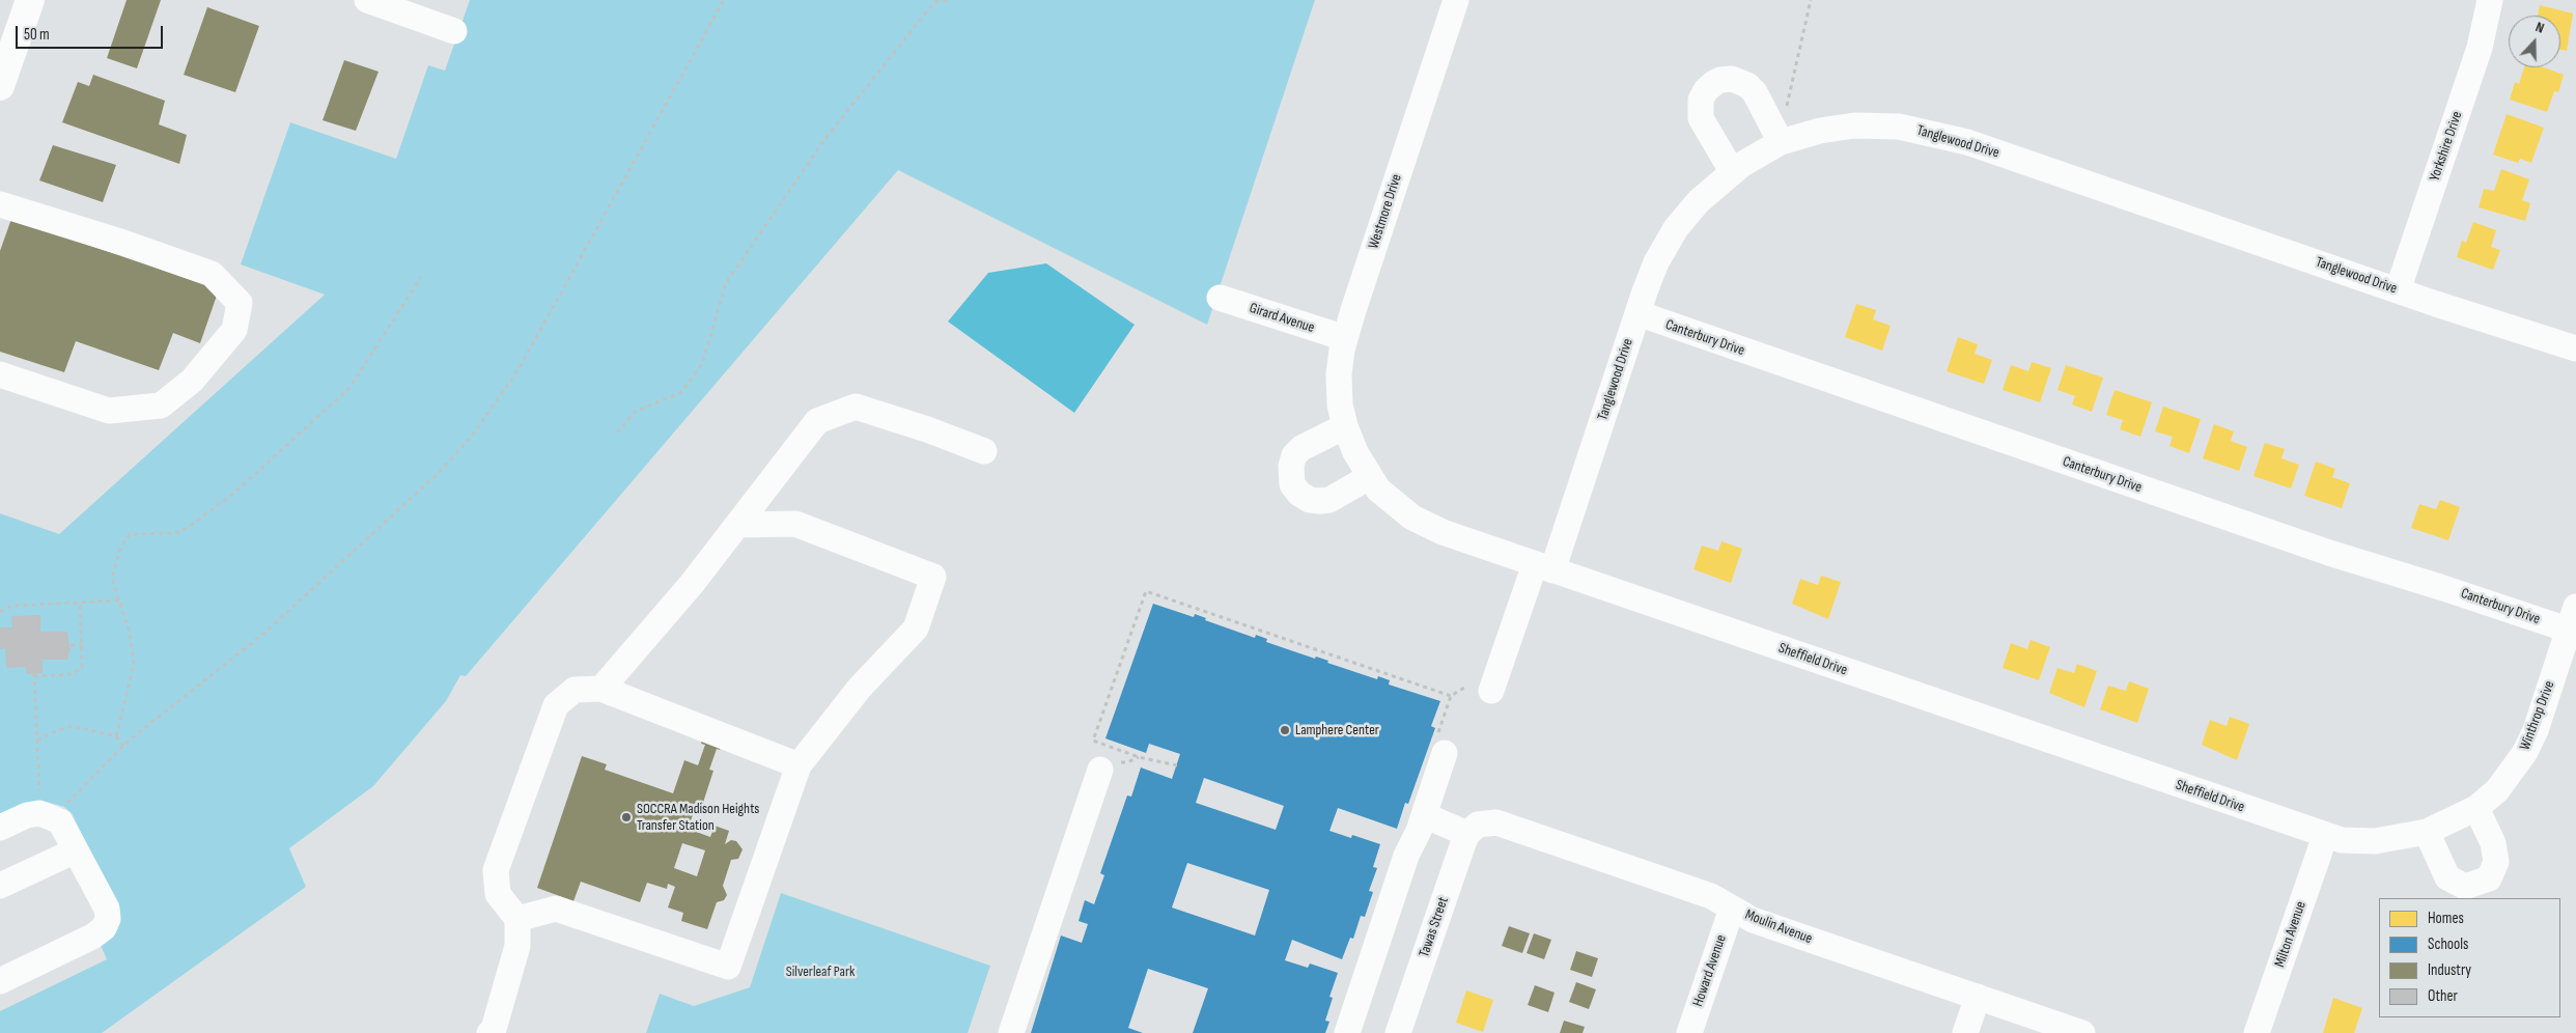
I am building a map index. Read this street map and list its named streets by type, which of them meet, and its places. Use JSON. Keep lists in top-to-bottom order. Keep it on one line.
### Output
{"streets":{"street":["Tanglewood Drive","Yorkshire Drive","Westmore Drive","Girard Avenue","Canterbury Drive","Sheffield Drive","Winthrop Drive","Tawas Street","Moulin Avenue","Milton Avenue","Howard Avenue"]},"crossings":[["Tanglewood Drive","Yorkshire Drive"],["Tanglewood Drive","Canterbury Drive"],["Tanglewood Drive","Sheffield Drive"],["Westmore Drive","Girard Avenue"],["Westmore Drive","Sheffield Drive"],["Canterbury Drive","Winthrop Drive"],["Sheffield Drive","Winthrop Drive"],["Sheffield Drive","Milton Avenue"],["Winthrop Drive","Milton Avenue"],["Tawas Street","Moulin Avenue"],["Moulin Avenue","Howard Avenue"]],"parks":["Silverleaf Park"],"places":["Lamphere Center","SOCCRA Madison Heights Transfer Station"],"legend":["Homes","Schools","Industry","Other"],"scale_bar":"50 m","north":"top"}
